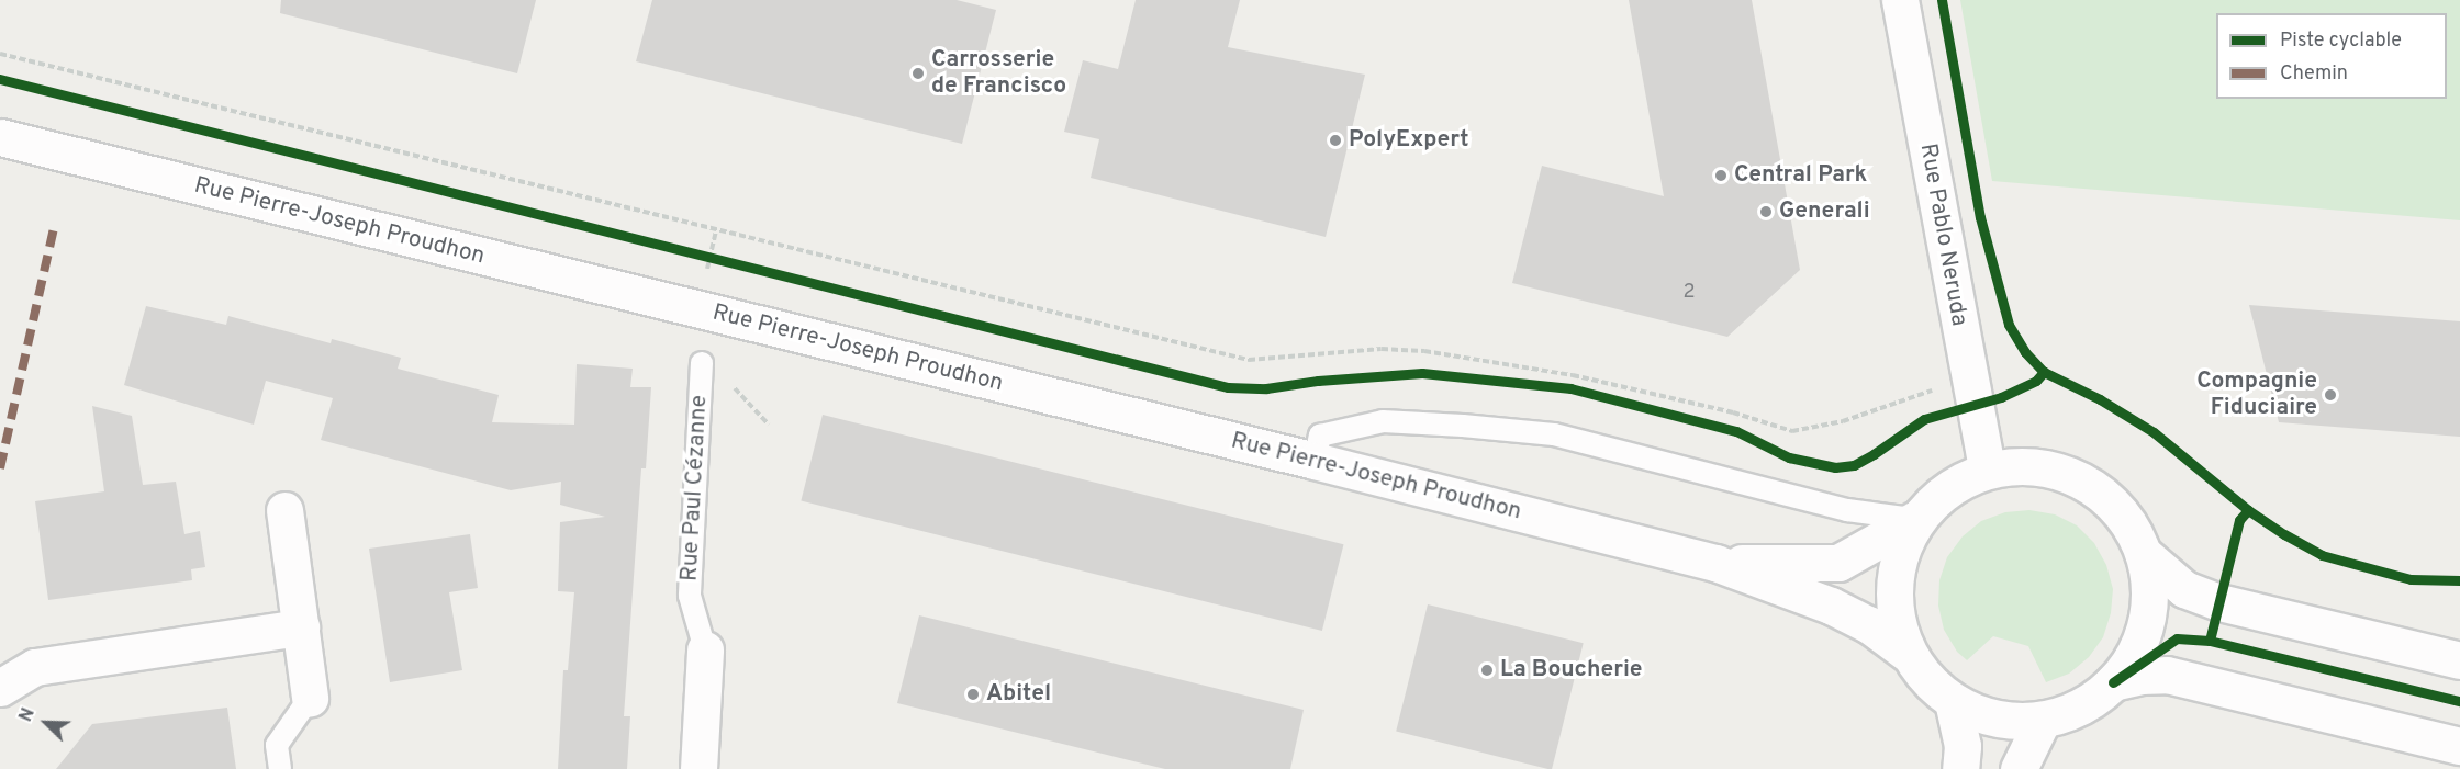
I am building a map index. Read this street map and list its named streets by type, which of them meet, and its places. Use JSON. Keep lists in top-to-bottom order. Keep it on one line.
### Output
{"streets":{"street":["Rue Pierre-Joseph Proudhon","Rue Pablo Neruda","Rue Paul Cézanne"]},"places":["Carrosserie de Francisco","PolyExpert","Central Park","Generali","Compagnie Fiduciaire","La Boucherie","Abitel"],"house_numbers":["2"],"legend":["Piste cyclable","Chemin"],"north":"top left"}
